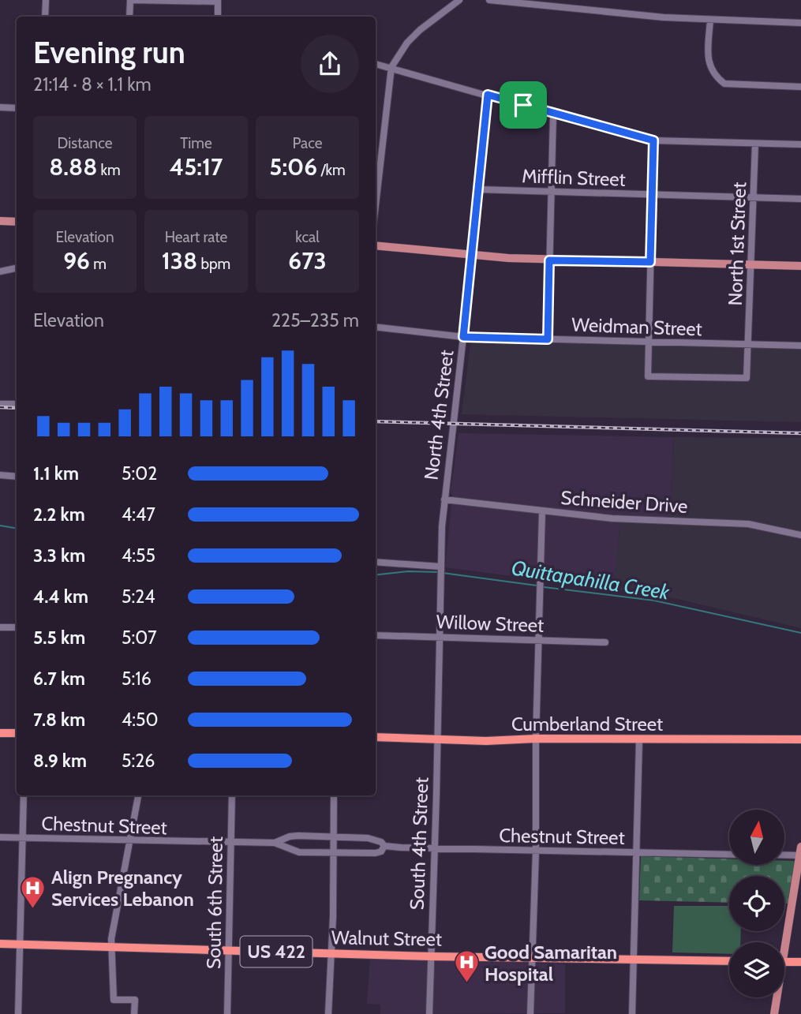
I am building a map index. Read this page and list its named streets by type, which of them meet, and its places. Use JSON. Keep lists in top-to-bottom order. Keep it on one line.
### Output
{"streets":{"highway":["Cumberland Street","Walnut Street","US 422"],"street":["Mifflin Street","North 1st Street","Weidman Street","North 4th Street","Schneider Drive","Willow Street","Chestnut Street","South 4th Street","South 6th Street"]},"crossings":[["Mifflin Street","North 1st Street"],["Mifflin Street","North 4th Street"],["North 1st Street","Weidman Street"],["Weidman Street","North 4th Street"],["North 4th Street","Schneider Drive"],["North 4th Street","Willow Street"],["North 4th Street","Cumberland Street"],["North 4th Street","South 4th Street"],["Cumberland Street","South 4th Street"],["Chestnut Street","South 4th Street"],["Chestnut Street","South 6th Street"],["South 4th Street","Walnut Street"],["South 6th Street","Walnut Street"]],"water":["Quittapahilla Creek"],"places":{"hospital":["Align Pregnancy Services Lebanon","Good Samaritan Hospital"]},"north":"top","page":{"heading":["Evening run","21:14 · 8 × 1.1 km"],"stats":[["Distance","8.88 km"],["Time","45:17"],["Pace","5:06 /km"],["Elevation","96 m"],["Heart rate","138 bpm"],["kcal","673"]],"chart":["Elevation","225–235 m"],"list":[{"name":"1.1 km","note":"5:02"},{"name":"2.2 km","note":"4:47"},{"name":"3.3 km","note":"4:55"},{"name":"4.4 km","note":"5:24"},{"name":"5.5 km","note":"5:07"},{"name":"6.7 km","note":"5:16"},{"name":"7.8 km","note":"4:50"},{"name":"8.9 km","note":"5:26"}]}}
